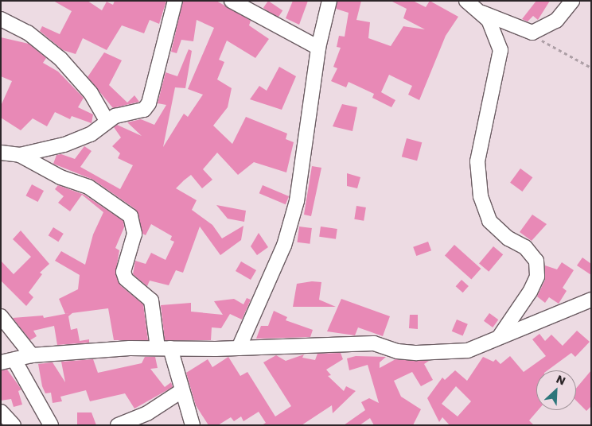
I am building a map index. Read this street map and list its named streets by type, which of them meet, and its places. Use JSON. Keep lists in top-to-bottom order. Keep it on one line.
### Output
{"north":"top right"}
